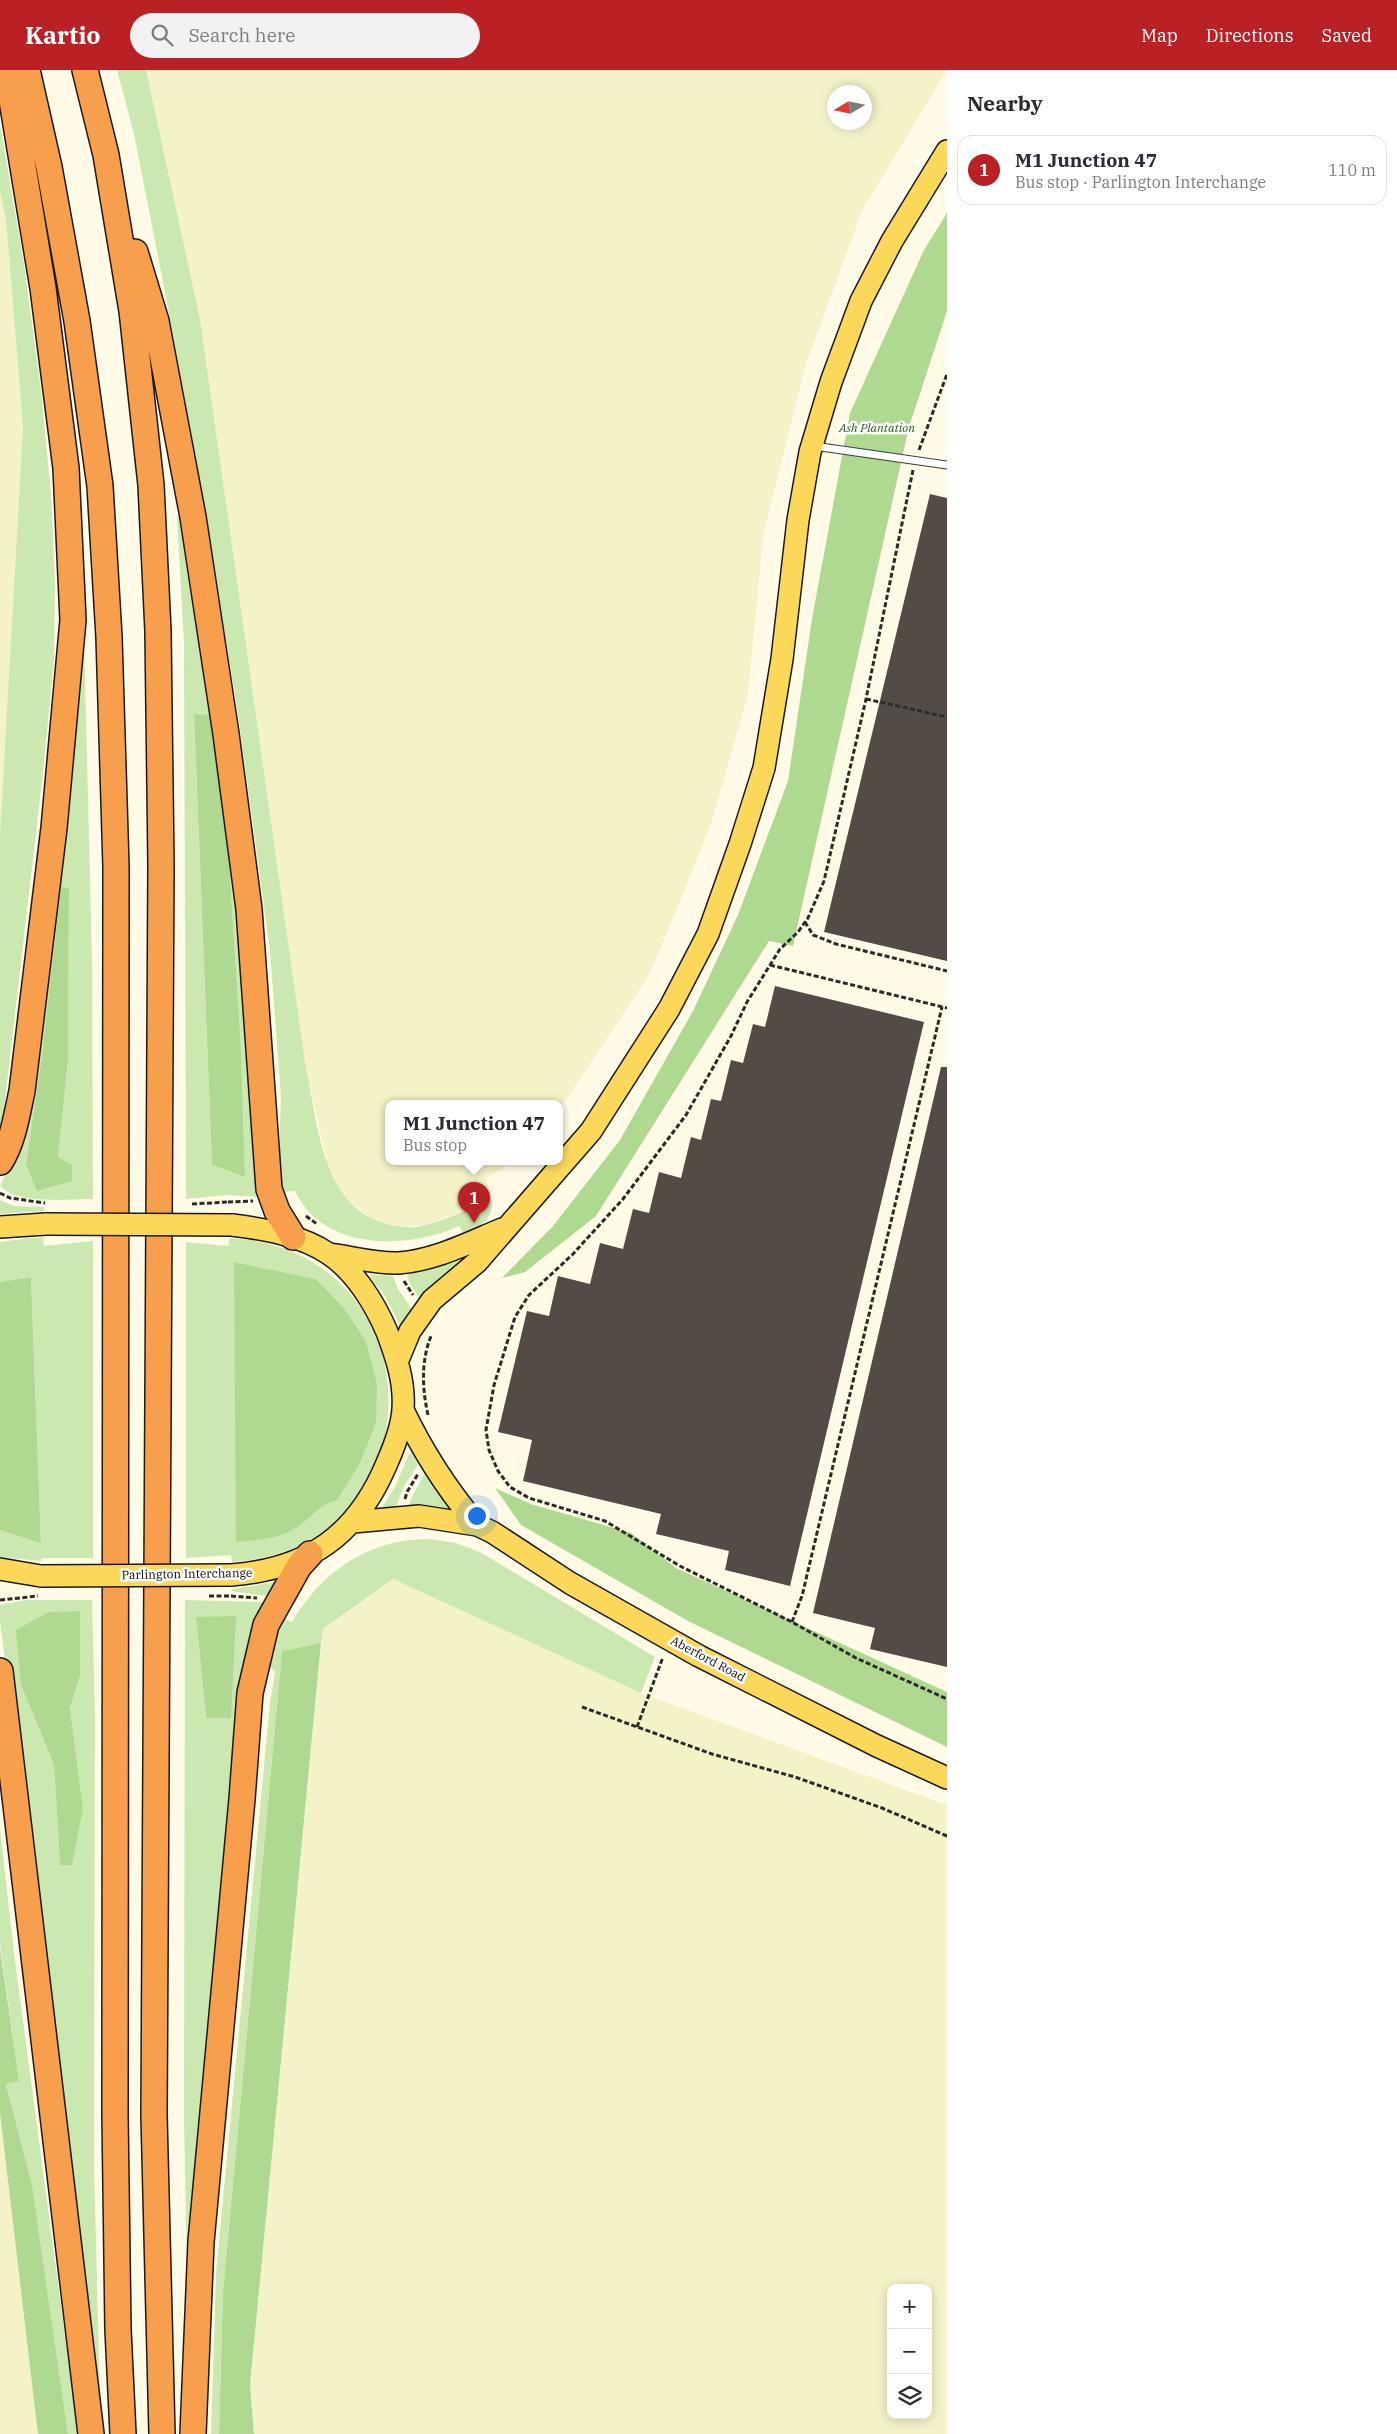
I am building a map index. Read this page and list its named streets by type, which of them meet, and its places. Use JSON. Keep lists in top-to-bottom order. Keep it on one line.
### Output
{"streets":{"main road":["Parlington Interchange","Aberford Road"]},"crossings":[["Parlington Interchange","Aberford Road"]],"parks":["Ash Plantation"],"north":"left","page":{"header":"Kartio","search":"Search here","nav":["Map","Directions","Saved"],"heading":"Nearby","list":[{"mark":"1","name":"M1 Junction 47","note":"Bus stop · Parlington Interchange","value":"110 m"}],"popup":["M1 Junction 47","Bus stop"],"pins":"1","map_buttons":["+","−"]}}
